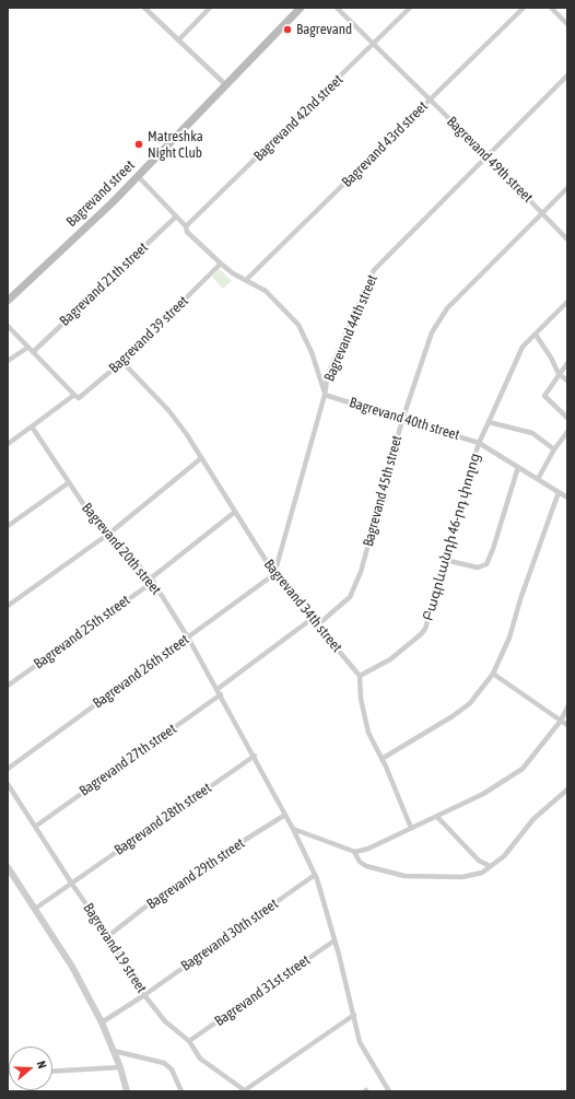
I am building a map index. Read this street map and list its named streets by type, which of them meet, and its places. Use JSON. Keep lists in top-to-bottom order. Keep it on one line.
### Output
{"streets":{"main road":["Bagrevand street"],"street":["Bagrevand 42nd street","Bagrevand 43rd street","Bagrevand 49th street","Bagrevand 21th street","Bagrevand 44th street","Bagrevand 39 street","Bagrevand 40th street","Bagrevand 45th street","Բագրևանդի 46-րդ փողոց","Bagrevand 20th street","Bagrevand 34th street","Bagrevand 25th street","Bagrevand 26th street","Bagrevand 27th street","Bagrevand 28th street","Bagrevand 29th street","Bagrevand 30th street","Bagrevand 19 street","Bagrevand 31st street"]},"crossings":[["Bagrevand 42nd street","Bagrevand 49th street"],["Bagrevand 43rd street","Bagrevand 49th street"],["Bagrevand 49th street","Bagrevand 44th street"],["Bagrevand 49th street","Bagrevand 45th street"],["Bagrevand 44th street","Bagrevand 40th street"],["Bagrevand 44th street","Bagrevand 34th street"],["Bagrevand 44th street","Bagrevand 26th street"],["Bagrevand 39 street","Bagrevand 34th street"],["Bagrevand 40th street","Bagrevand 45th street"],["Bagrevand 40th street","Բագրևանդի 46-րդ փողոց"],["Bagrevand 45th street","Bagrevand 34th street"],["Բագրևանդի 46-րդ փողոց","Bagrevand 34th street"],["Bagrevand 20th street","Bagrevand 25th street"],["Bagrevand 20th street","Bagrevand 26th street"],["Bagrevand 20th street","Bagrevand 27th street"],["Bagrevand 20th street","Bagrevand 28th street"],["Bagrevand 20th street","Bagrevand 29th street"],["Bagrevand 20th street","Bagrevand 30th street"],["Bagrevand 20th street","Bagrevand 31st street"],["Bagrevand 34th street","Bagrevand 25th street"],["Bagrevand 34th street","Bagrevand 26th street"],["Bagrevand 27th street","Bagrevand 19 street"],["Bagrevand 28th street","Bagrevand 19 street"],["Bagrevand 29th street","Bagrevand 19 street"],["Bagrevand 30th street","Bagrevand 19 street"],["Bagrevand 19 street","Bagrevand 31st street"]],"places":["Bagrevand","Matreshka Night Club"],"north":"right"}
